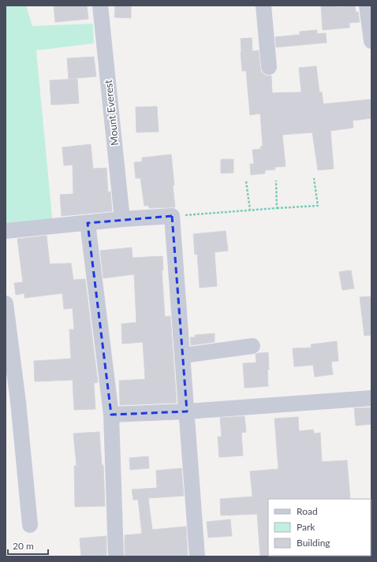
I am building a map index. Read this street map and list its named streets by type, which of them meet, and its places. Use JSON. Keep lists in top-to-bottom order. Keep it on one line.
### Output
{"streets":{"street":["Mount Everest"]},"legend":["Road","Park","Building"],"scale_bar":"20 m"}
